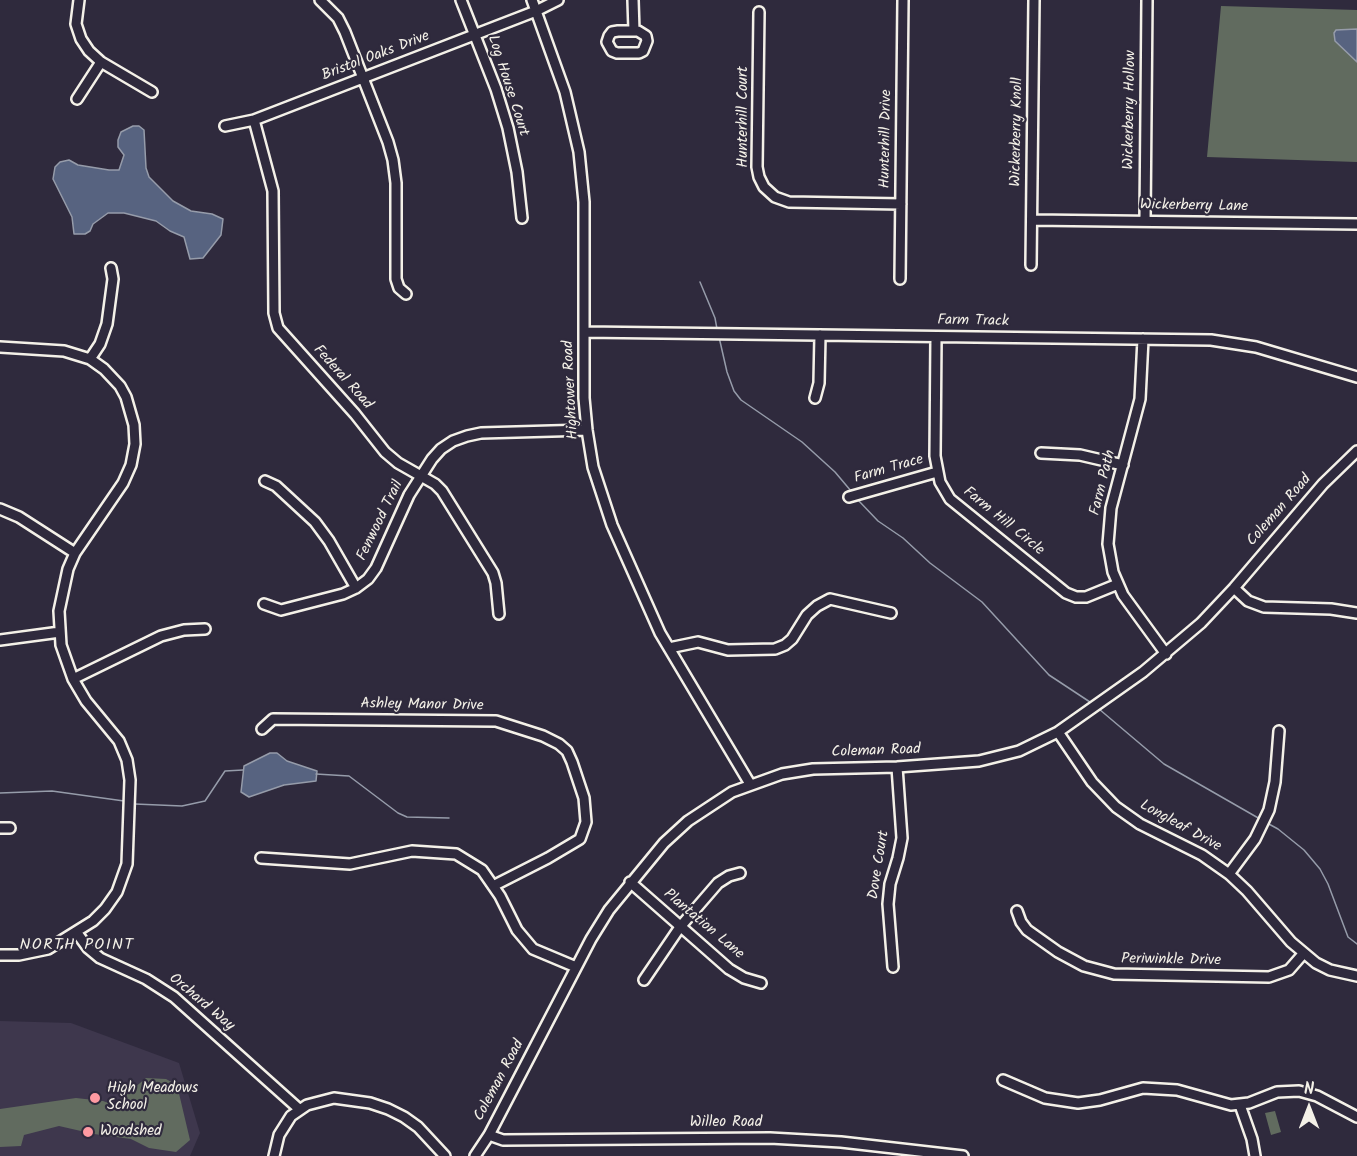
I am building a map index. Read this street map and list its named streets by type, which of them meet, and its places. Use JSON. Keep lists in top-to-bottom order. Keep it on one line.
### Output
{"streets":{"street":["Bristol Oaks Drive","Log House Court","Wickerberry Hollow","Hunterhill Court","Wickerberry Knoll","Hunterhill Drive","Wickerberry Lane","Farm Track","Federal Road","Hightower Road","Farm Trace","Farm Path","Coleman Road","Fenwood Trail","Farm Hill Circle","Ashley Manor Drive","Longleaf Drive","Dove Court","Plantation Lane","Periwinkle Drive","Orchard Way","Willeo Road"]},"crossings":[["Bristol Oaks Drive","Log House Court"],["Bristol Oaks Drive","Federal Road"],["Bristol Oaks Drive","Hightower Road"],["Wickerberry Hollow","Wickerberry Lane"],["Hunterhill Court","Hunterhill Drive"],["Wickerberry Knoll","Wickerberry Lane"],["Farm Track","Hightower Road"],["Farm Track","Farm Path"],["Farm Track","Farm Hill Circle"],["Federal Road","Fenwood Trail"],["Hightower Road","Coleman Road"],["Hightower Road","Fenwood Trail"],["Farm Trace","Farm Hill Circle"],["Farm Path","Coleman Road"],["Farm Path","Farm Hill Circle"],["Coleman Road","Longleaf Drive"],["Coleman Road","Dove Court"],["Coleman Road","Plantation Lane"],["Coleman Road","Willeo Road"],["Longleaf Drive","Periwinkle Drive"]],"districts":["NORTH POINT"],"places":["High Meadows School","Woodshed"],"north":"top"}
